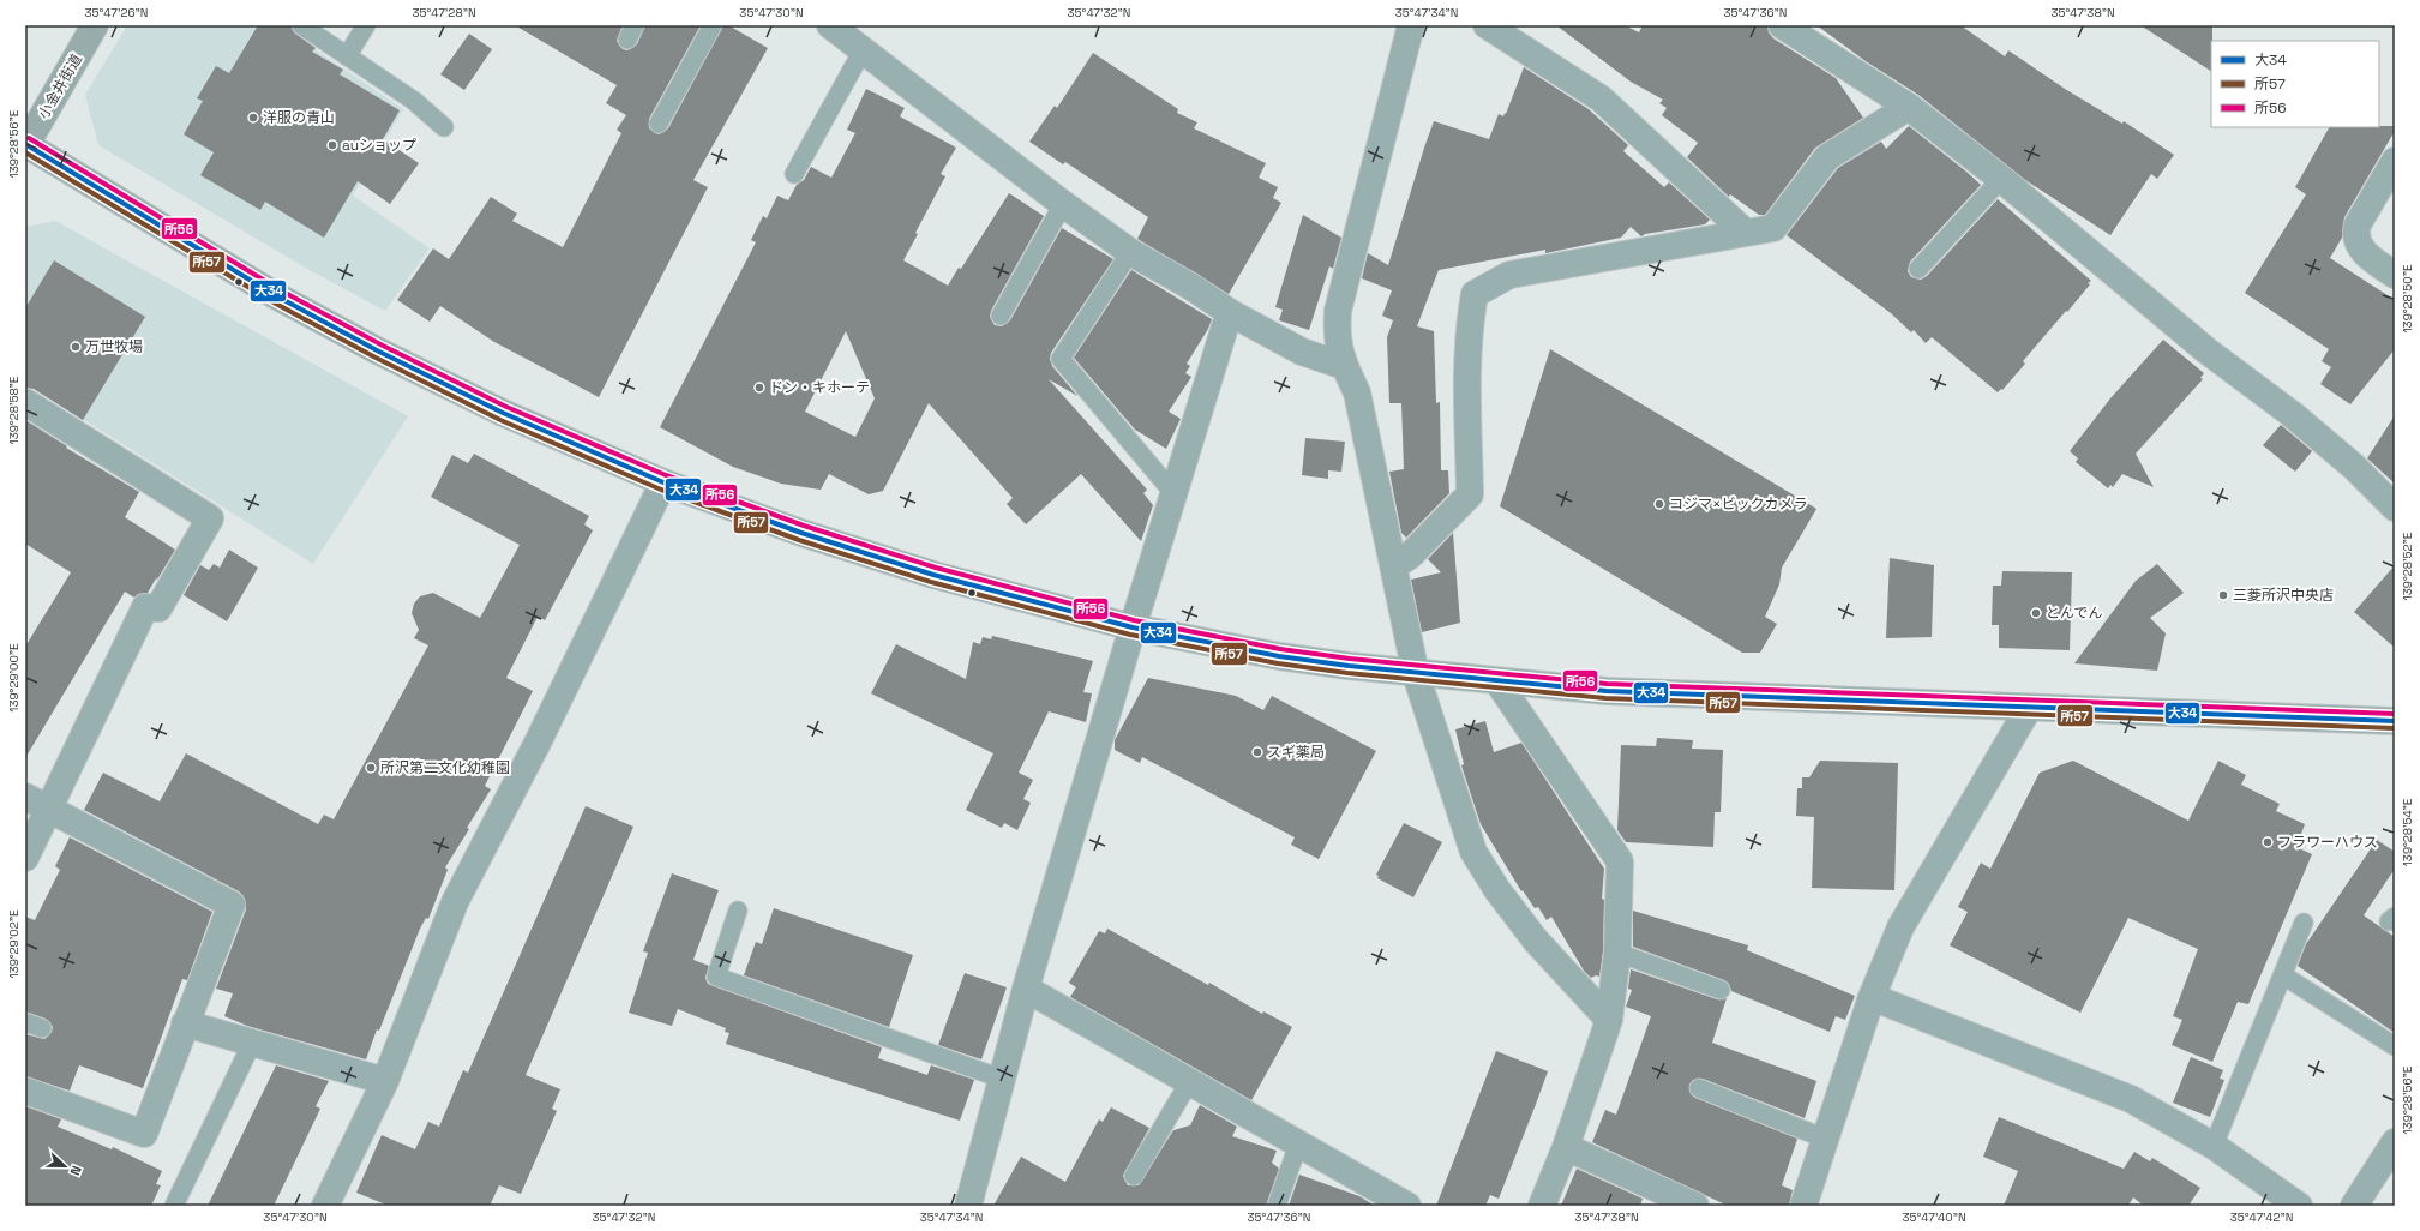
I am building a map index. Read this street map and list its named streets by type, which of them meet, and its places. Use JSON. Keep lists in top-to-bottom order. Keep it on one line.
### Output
{"streets":{"main road":["小金井街道"]},"places":["洋服の青山","auショップ","万世牧場","ドン・キホーテ","コジマ×ビックカメラ","三菱所沢中央店","とんでん","スギ薬局","所沢第二文化幼稚園","フラワーハウス"],"lines":["transit line 所56","transit line 大34","transit line 所57"],"legend":["大34","所57","所56"],"north":"right","coordinates":["35°47'26\"N","35°47'28\"N","35°47'30\"N","35°47'32\"N","35°47'34\"N","35°47'36\"N","35°47'38\"N","139°28'56\"E","139°28'50\"E","139°28'58\"E","139°28'52\"E","139°29'00\"E","139°28'54\"E","139°29'02\"E","35°47'40\"N","35°47'42\"N"]}
